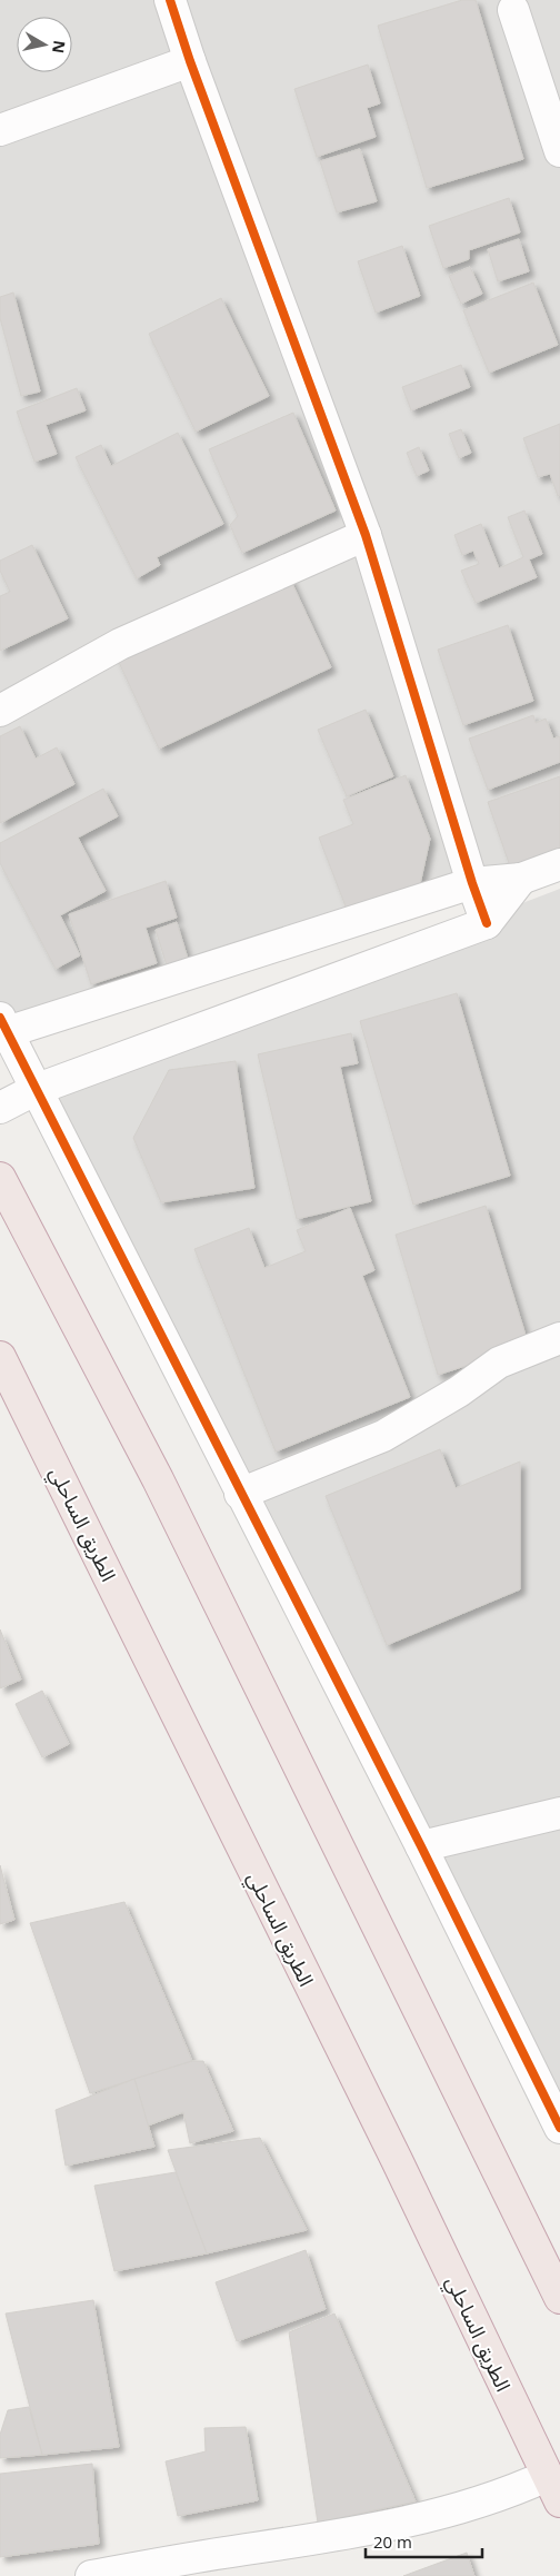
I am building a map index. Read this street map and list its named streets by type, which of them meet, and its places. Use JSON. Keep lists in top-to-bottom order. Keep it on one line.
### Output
{"streets":{"highway":["الطريق الساحلي"]},"scale_bar":"20 m","north":"right"}
